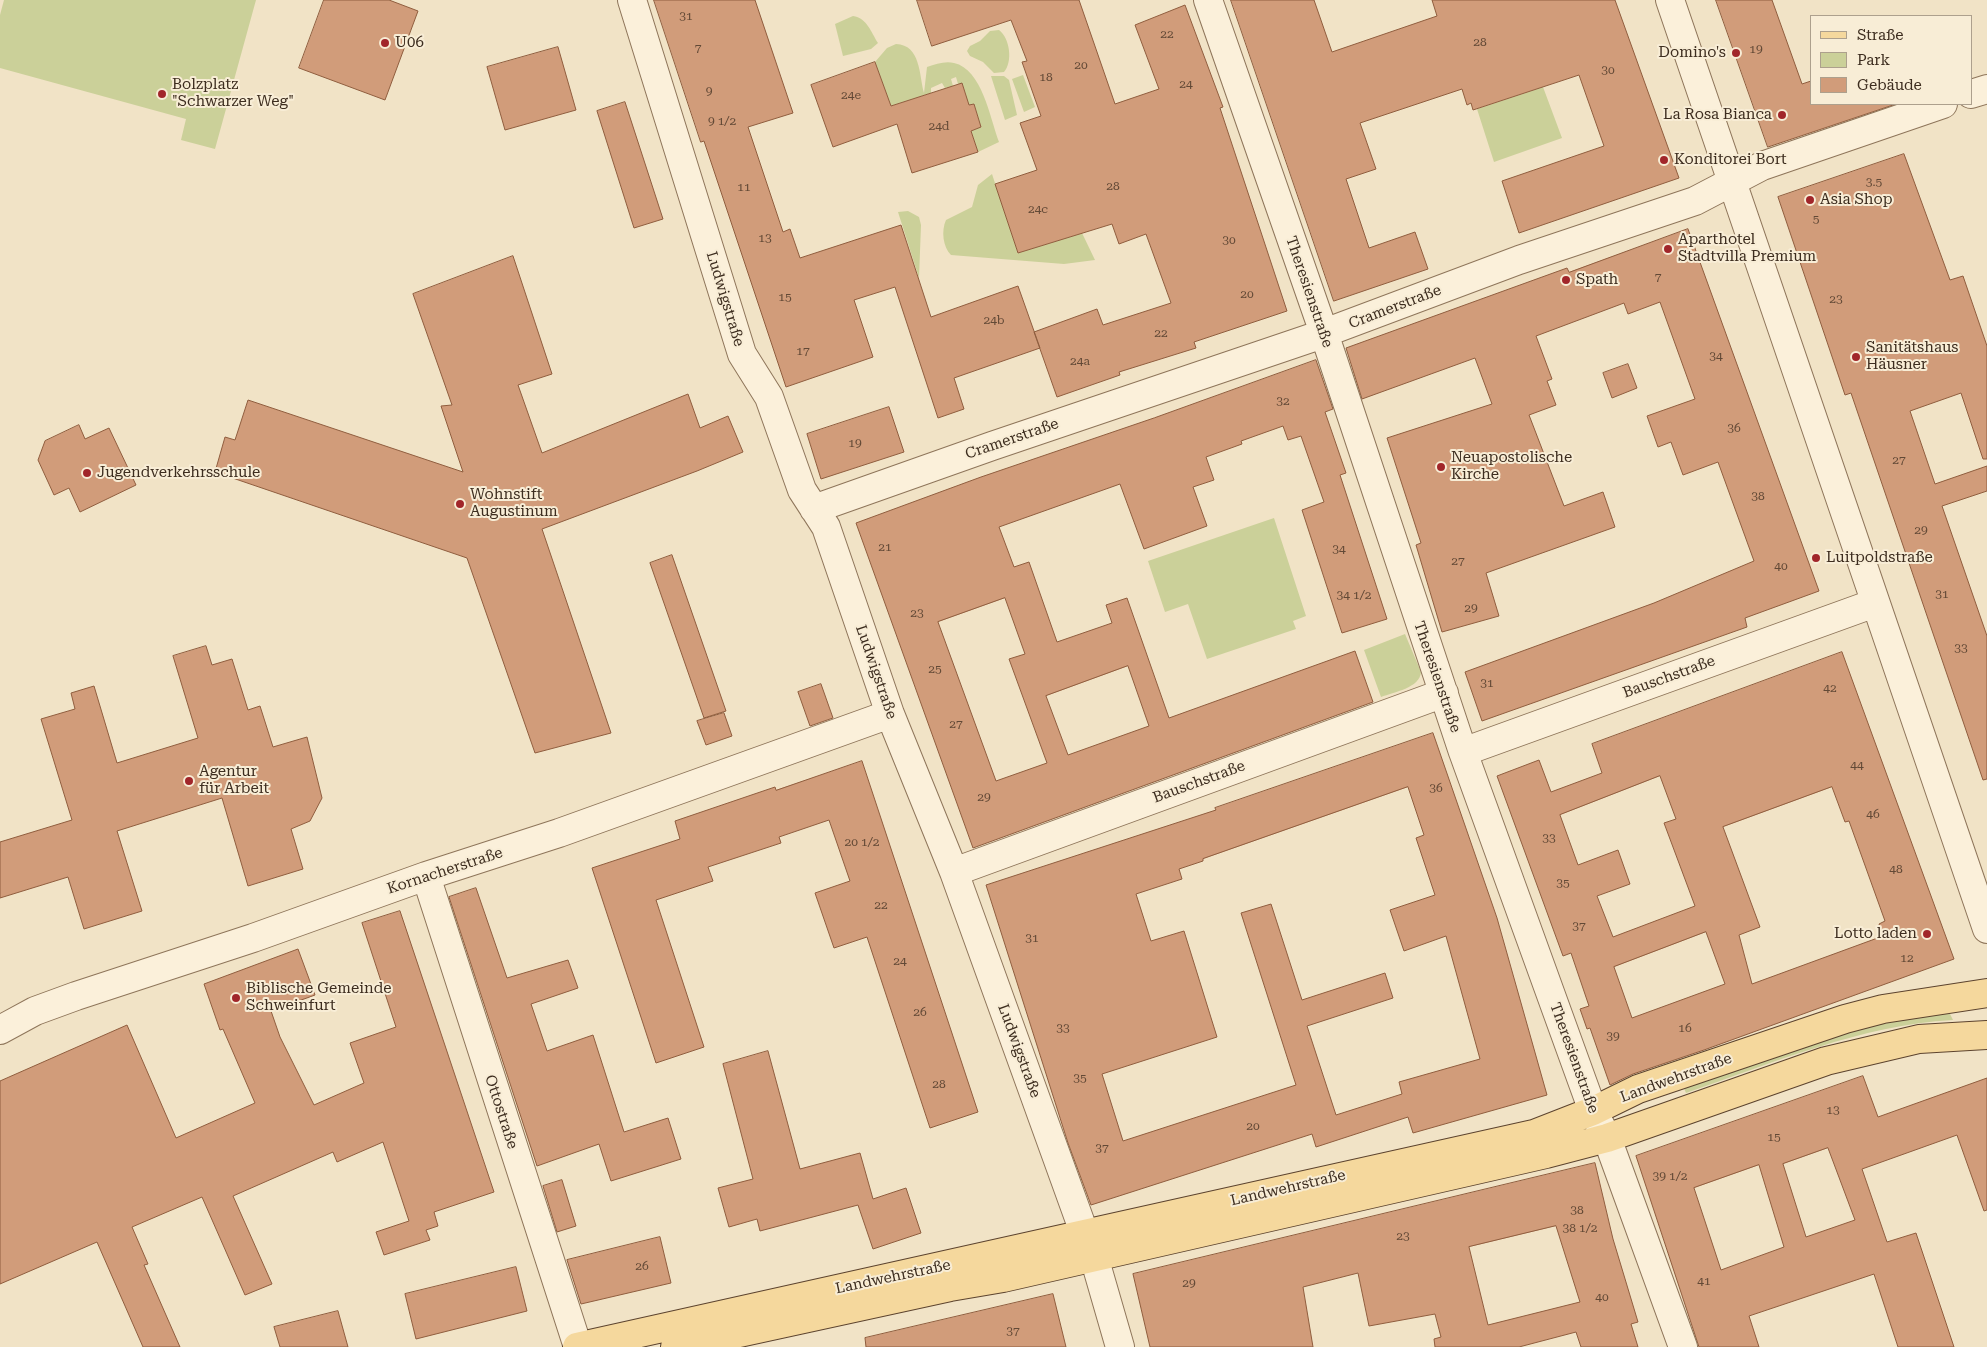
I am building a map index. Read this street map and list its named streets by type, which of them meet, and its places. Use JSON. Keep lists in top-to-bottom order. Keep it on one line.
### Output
{"streets":{"main road":["Landwehrstraße"],"street":["Theresienstraße","Ludwigstraße","Cramerstraße","Bauschstraße","Kornacherstraße","Ottostraße"]},"crossings":[["Theresienstraße","Cramerstraße"],["Theresienstraße","Bauschstraße"],["Theresienstraße","Landwehrstraße"],["Ludwigstraße","Cramerstraße"],["Ludwigstraße","Bauschstraße"],["Ludwigstraße","Kornacherstraße"],["Ludwigstraße","Landwehrstraße"],["Kornacherstraße","Ottostraße"],["Landwehrstraße","Ottostraße"]],"places":["U06","Domino's","Bolzplatz \"Schwarzer Weg\"","La Rosa Bianca","Konditorei Bort","Asia Shop","Aparthotel Stadtvilla Premium","Spath","Sanitätshaus Häusner","Neuapostolische Kirche","Jugendverkehrsschule","Wohnstift Augustinum","Luitpoldstraße","Agentur für Arbeit","Lotto laden","Biblische Gemeinde Schweinfurt"],"house_numbers":["31","22","28","7","19","20","30","18","24","9","24e","9 1/2","24d","3.5","28","11","24c","5","13","30","7","20","15","23","24b","22","17","34","24a","32","36","19","27","38","29","21","34","27","40","31","34 1/2","29","23","33","25","31","42","27","44","36","29","46","33","20 1/2","48","35","22","37","31","12","24","26","33","16","39","35","28","13","20","15","37","39 1/2","38","38 1/2","23","26","41","29","40","37"],"legend":["Straße","Park","Gebäude"]}
